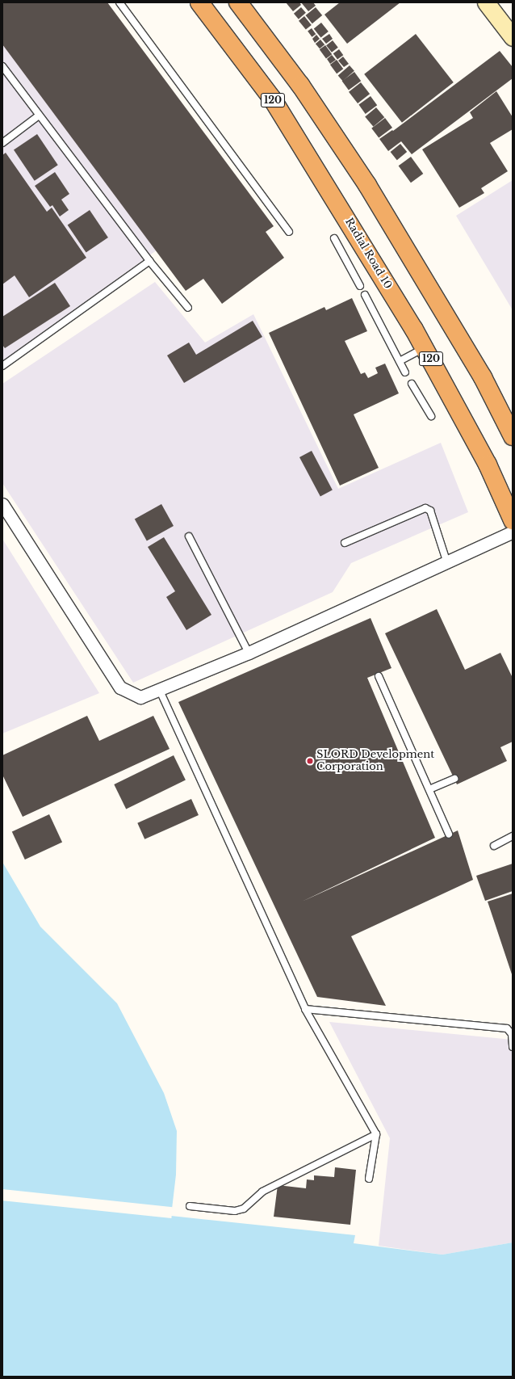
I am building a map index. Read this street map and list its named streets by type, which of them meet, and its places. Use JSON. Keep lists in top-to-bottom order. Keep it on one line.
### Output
{"streets":{"highway":["120","Radial Road 10"]},"places":["SLORD Development Corporation"]}
